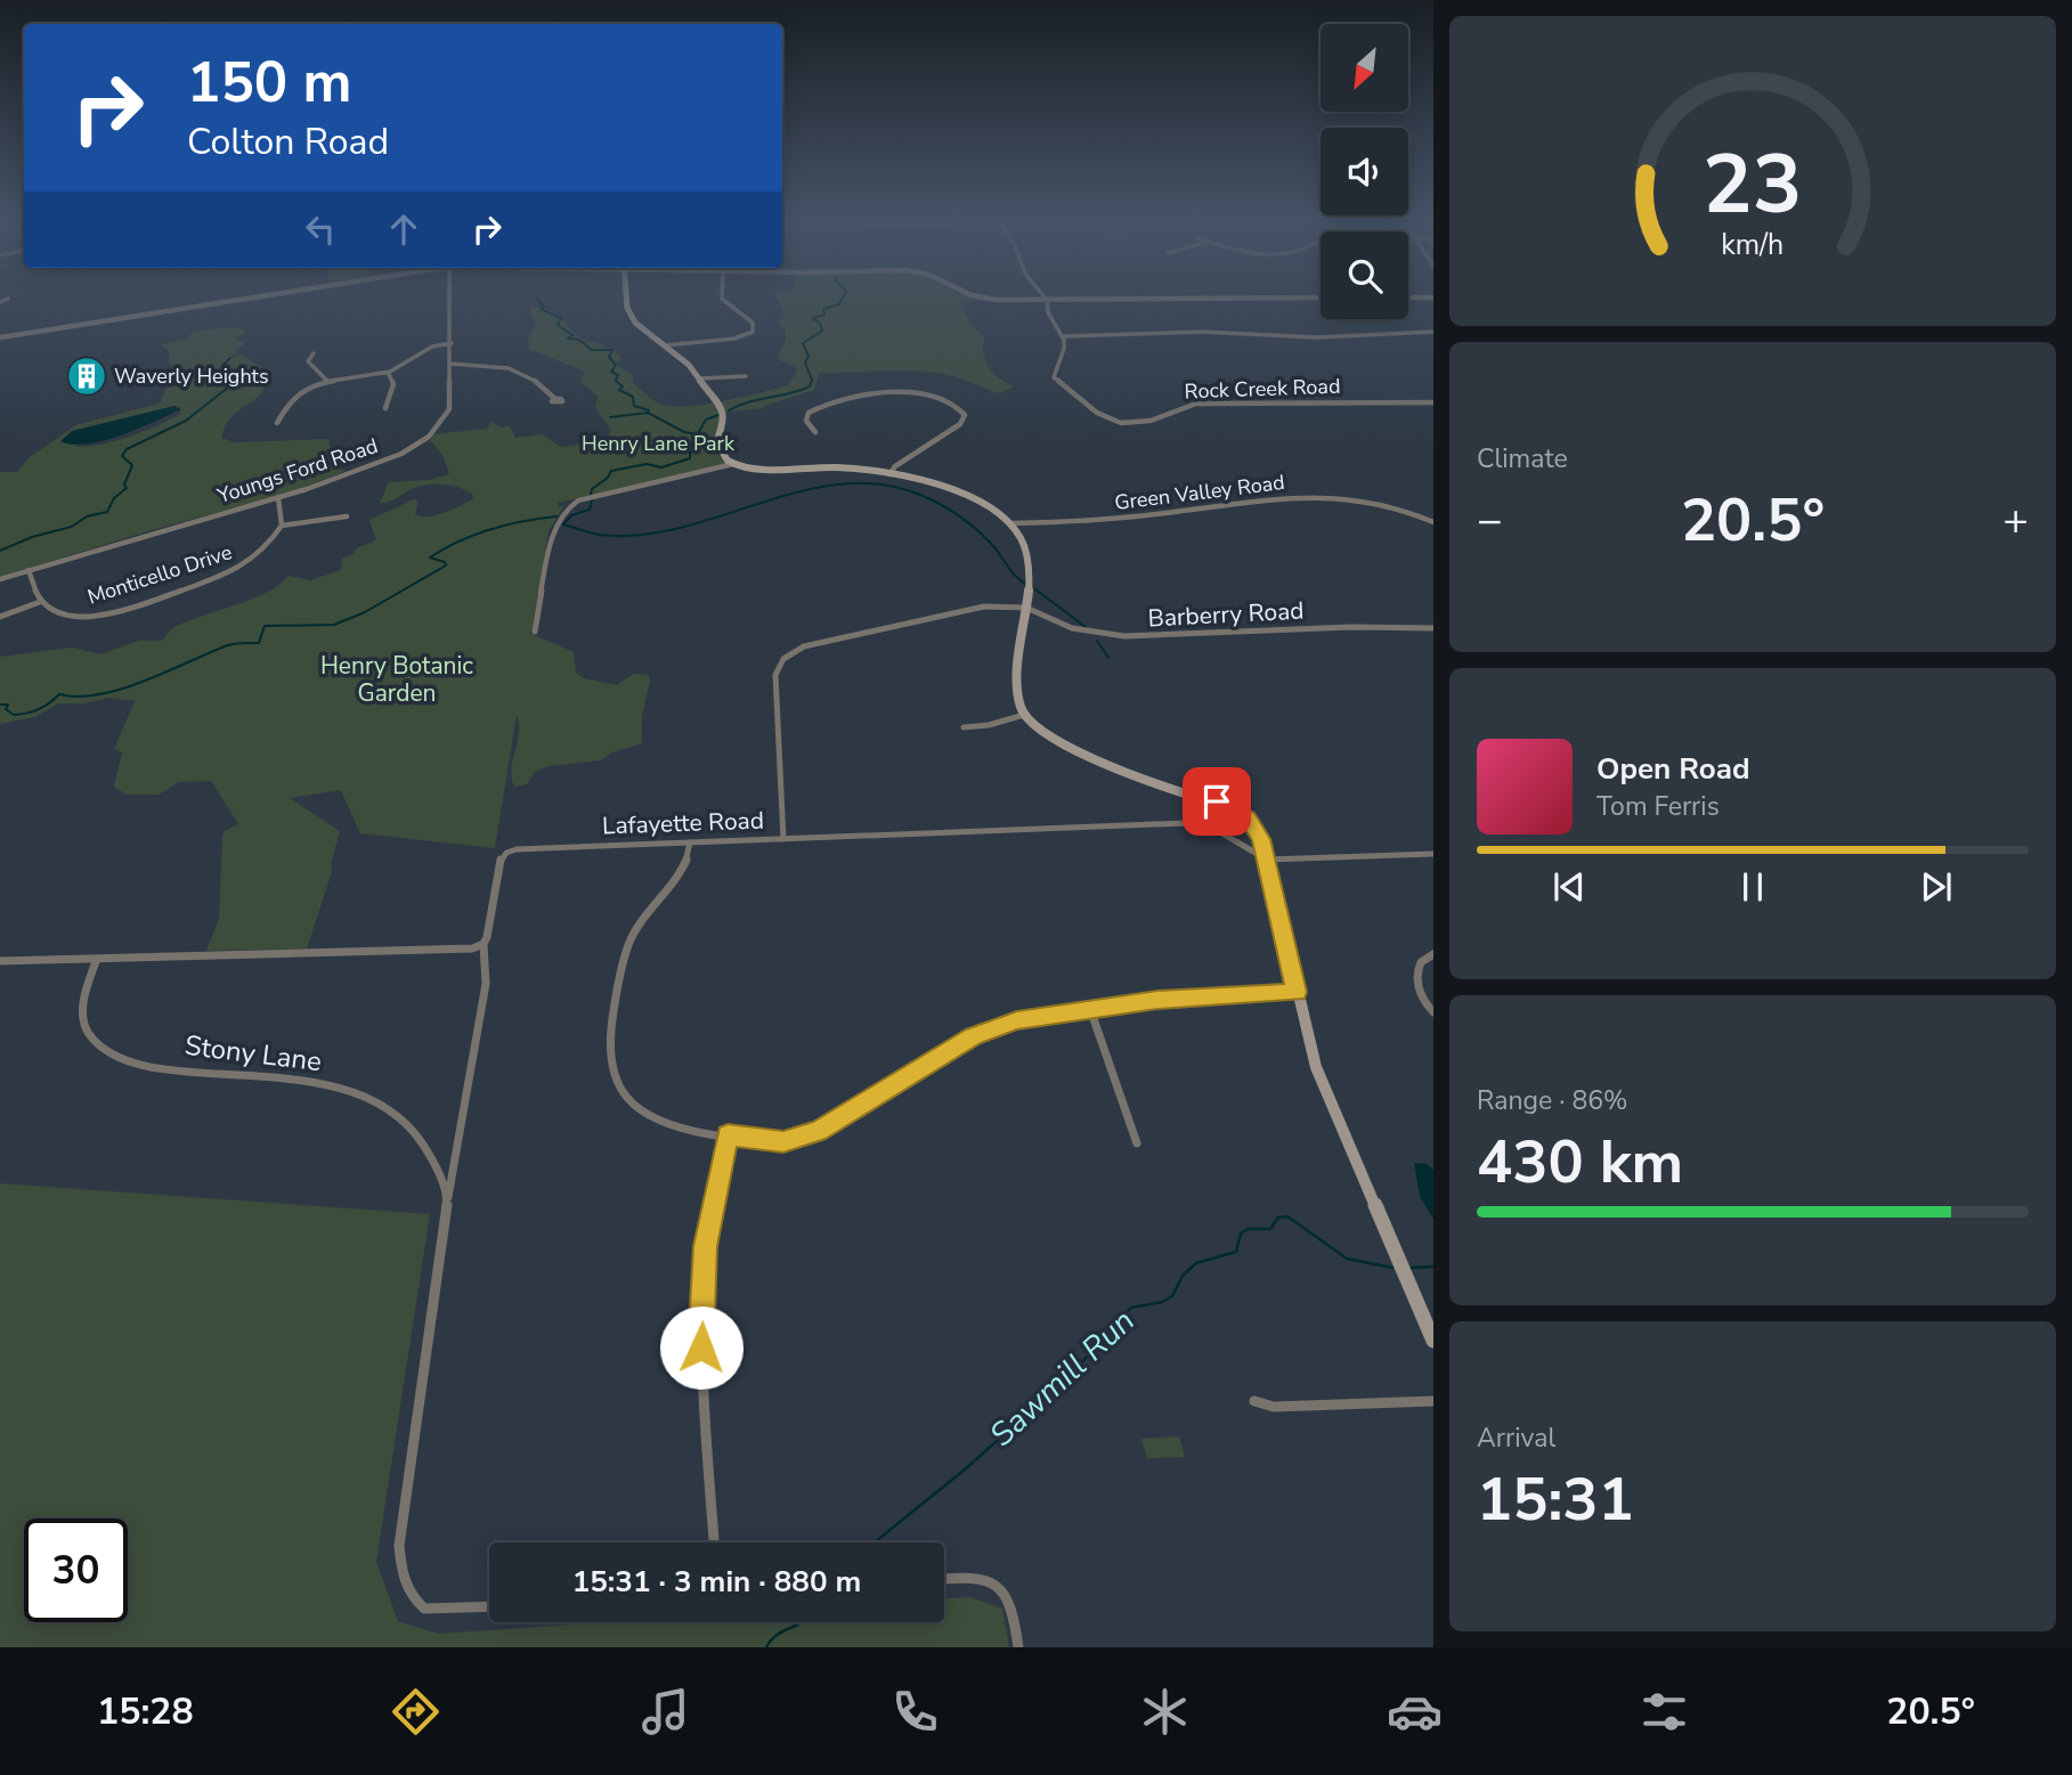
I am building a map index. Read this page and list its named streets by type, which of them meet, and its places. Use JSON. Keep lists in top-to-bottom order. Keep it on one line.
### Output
{"streets":{"street":["Rock Creek Road","Youngs Ford Road","Green Valley Road","Monticello Drive","Barberry Road","Lafayette Road","Stony Lane"]},"crossings":[["Lafayette Road","Stony Lane"]],"water":["Sawmill Run"],"parks":["Henry Lane Park","Henry Botanic Garden"],"places":{"building":["Waverly Heights"]},"north":"bottom left","page":{"turn":["150 m","Colton Road"],"tile":["Climate",["Range · 86%","430 km"],["Arrival","15:31"]],"heat":["−","20.5°","+"],"song":["Open Road","Tom Ferris"],"limit":"30","trip":"15:31 · 3 min · 880 m","tabs":["15:28","20.5°"],"gauge":["23","km/h"]}}
